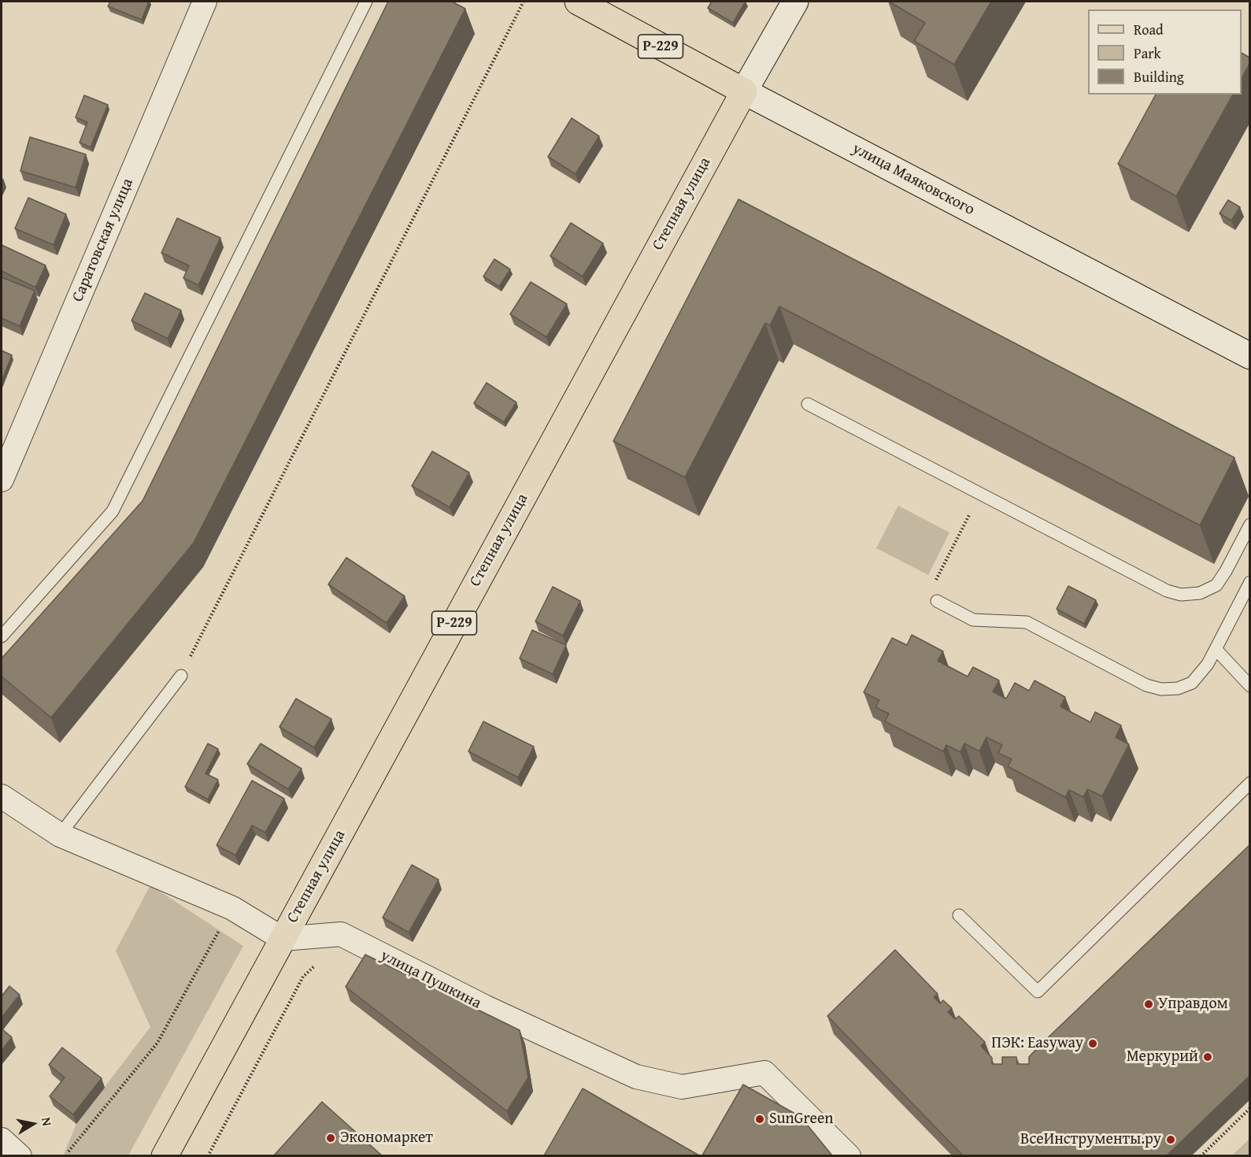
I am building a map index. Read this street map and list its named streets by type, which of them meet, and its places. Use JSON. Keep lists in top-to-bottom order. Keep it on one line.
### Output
{"streets":{"main road":["Р-229","улица Маяковского","Степная улица"],"street":["Саратовская улица","улица Пушкина"]},"crossings":[["улица Маяковского","Степная улица"],["Степная улица","улица Пушкина"]],"places":["Управдом","ПЭК: Easyway","Меркурий","SunGreen","Экономаркет","ВсеИнструменты.ру"],"legend":["Road","Park","Building"],"north":"right"}
